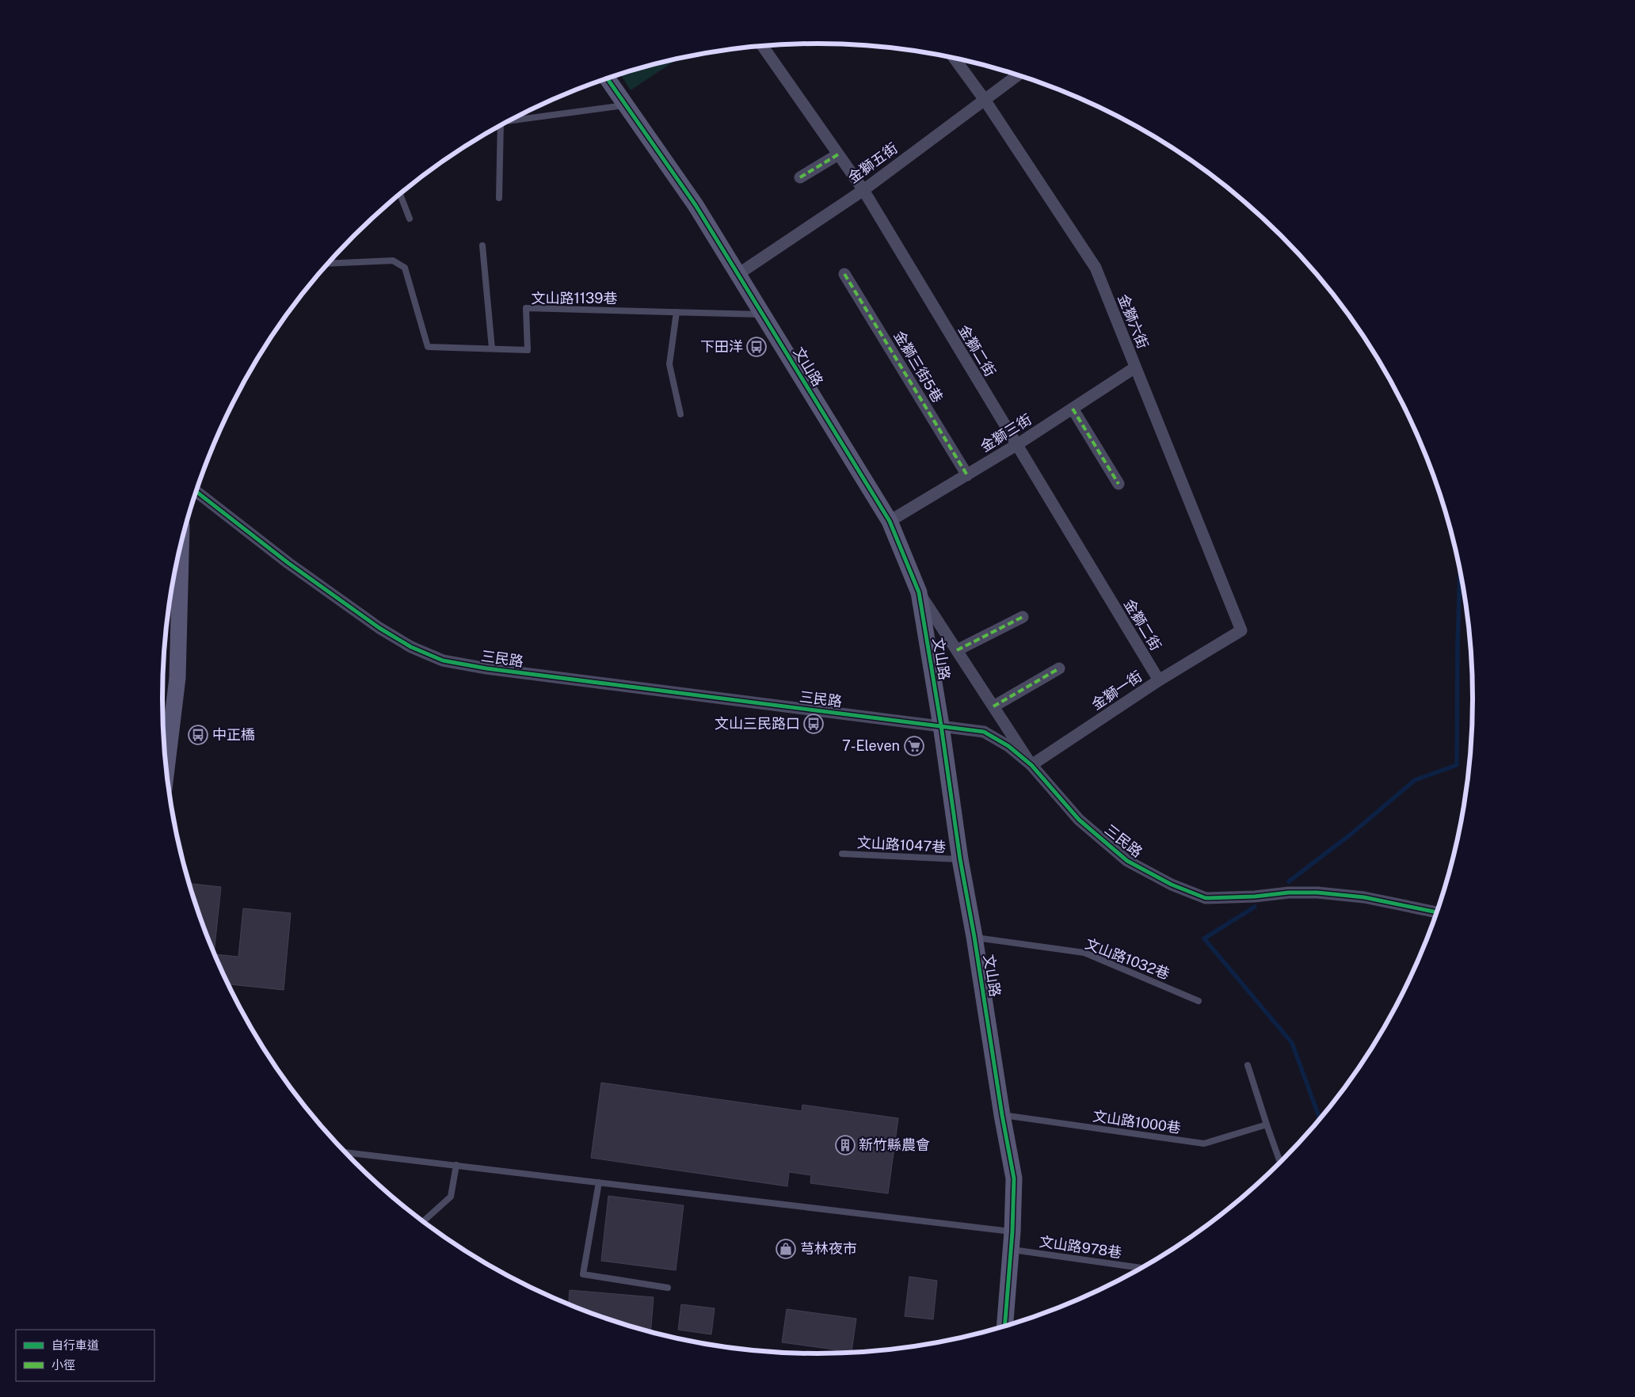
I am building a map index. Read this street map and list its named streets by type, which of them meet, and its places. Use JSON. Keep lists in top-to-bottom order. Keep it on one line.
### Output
{"streets":{"main road":["文山路"],"street":["金獅五街","金獅六街","金獅二街","金獅三街5巷","金獅三街","三民路","金獅一街"],"lane":["文山路1139巷","文山路1047巷","文山路1032巷","文山路1000巷","文山路978巷"]},"crossings":[["金獅五街","金獅六街"],["金獅五街","金獅二街"],["金獅五街","文山路"],["文山路1139巷","文山路"],["金獅六街","金獅三街"],["金獅六街","金獅一街"],["金獅二街","金獅三街"],["金獅二街","金獅一街"],["文山路","金獅三街"],["文山路","三民路"],["文山路","金獅一街"],["文山路","文山路1047巷"],["文山路","文山路1032巷"],["文山路","文山路1000巷"],["文山路","文山路978巷"],["金獅三街5巷","金獅三街"],["三民路","金獅一街"]],"places":{"bus stop":["下田洋","文山三民路口","中正橋"],"supermarket":["7-Eleven"],"building":["新竹縣農會"],"shop":["芎林夜市"]},"legend":["自行車道","小徑"]}
